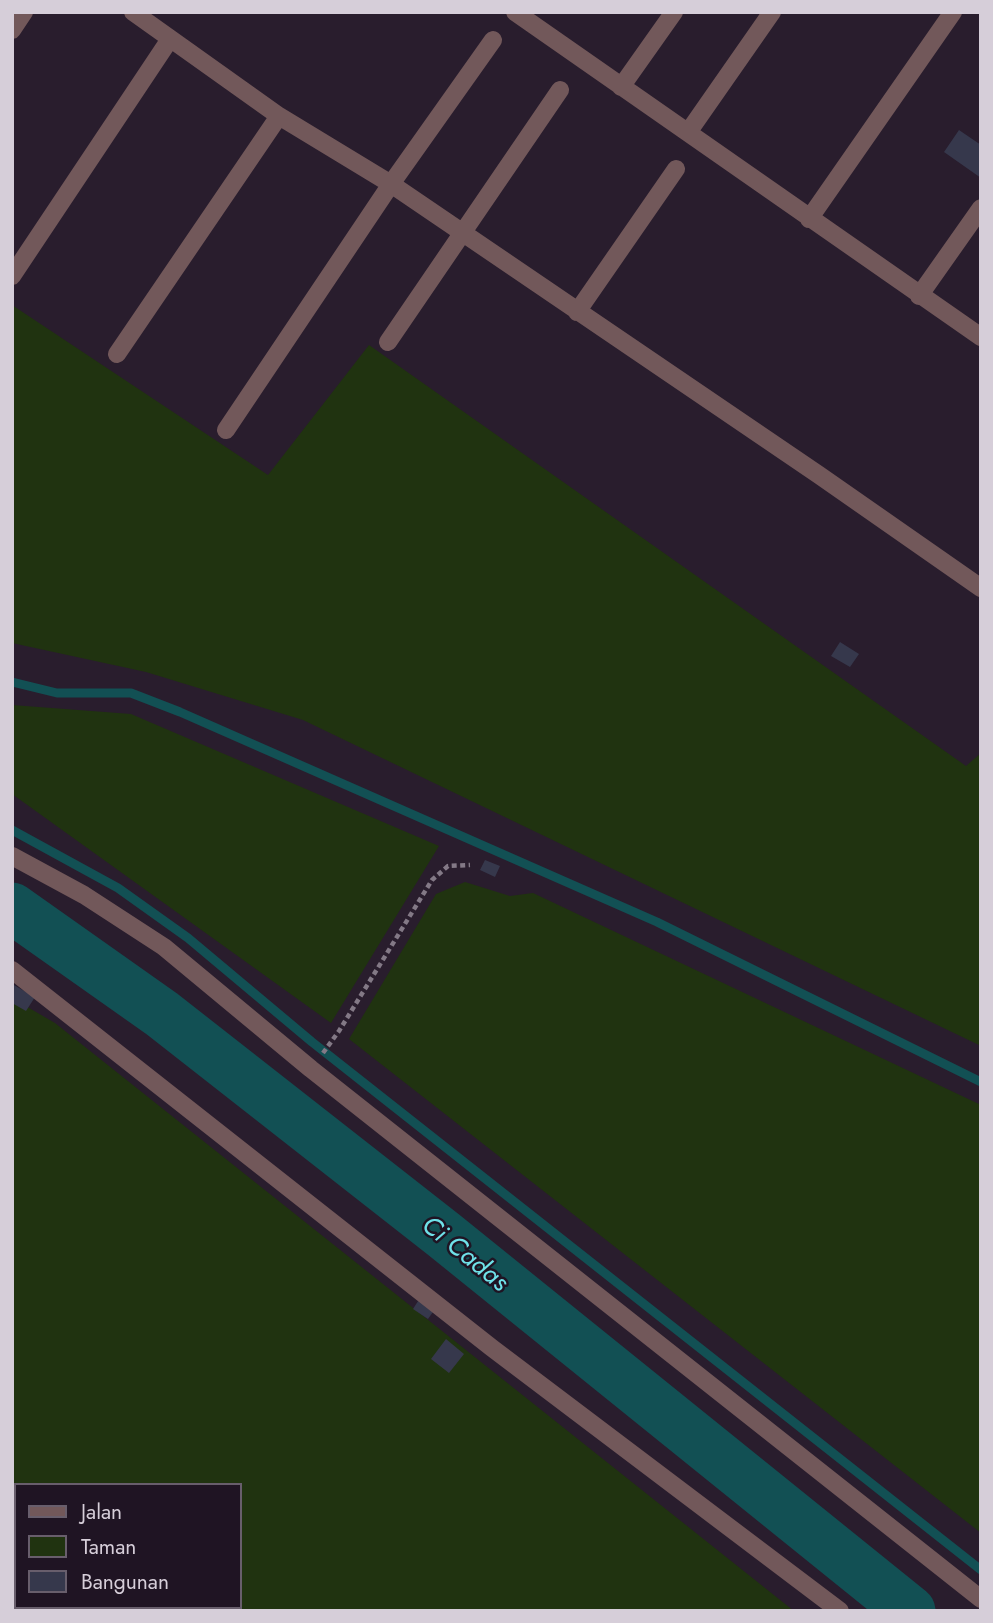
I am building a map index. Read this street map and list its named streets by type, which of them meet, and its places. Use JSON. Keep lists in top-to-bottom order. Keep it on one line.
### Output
{"water":["Ci Cadas"],"legend":["Jalan","Taman","Bangunan"]}
